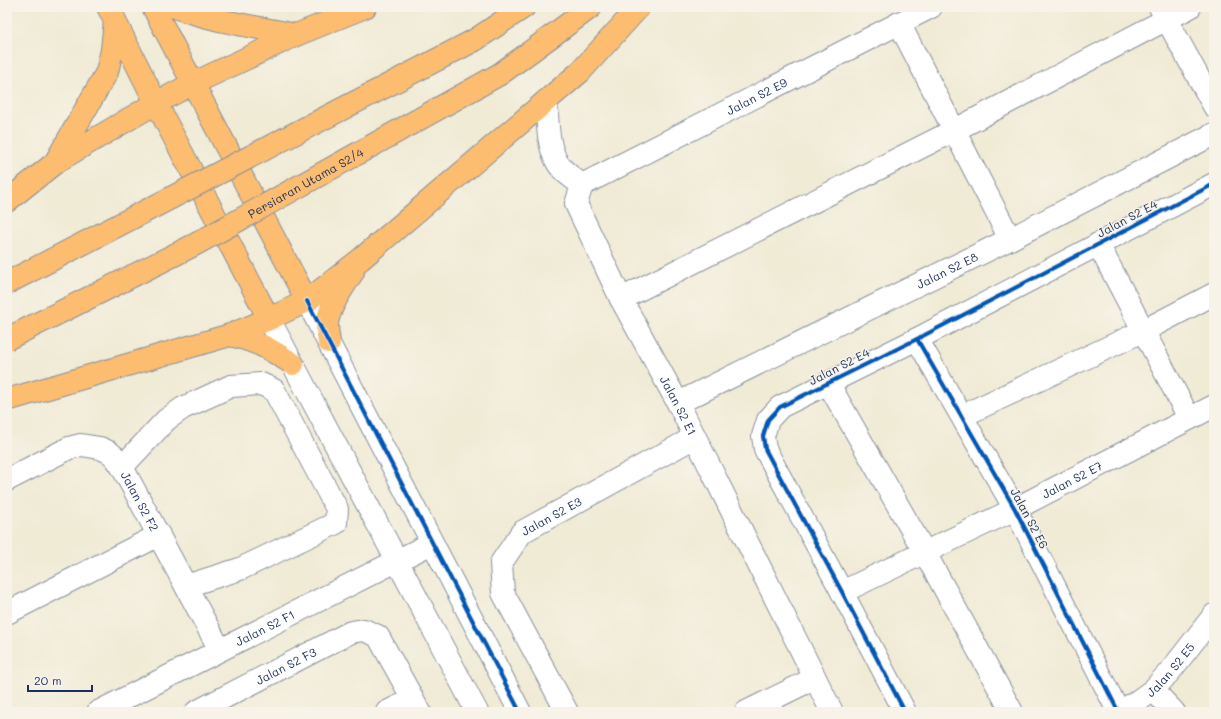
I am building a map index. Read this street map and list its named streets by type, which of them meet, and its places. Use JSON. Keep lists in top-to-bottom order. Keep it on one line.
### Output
{"streets":{"main road":["Persiaran Utama S2/4"],"street":["Jalan S2 E9","Jalan S2 E4","Jalan S2 E8","Jalan S2 E1","Jalan S2 E7","Jalan S2 F2","Jalan S2 E3","Jalan S2 E6","Jalan S2 F1","Jalan S2 F3","Jalan S2 E5"]},"crossings":[["Jalan S2 E9","Jalan S2 E1"],["Jalan S2 E4","Jalan S2 E7"],["Jalan S2 E4","Jalan S2 E6"],["Jalan S2 E8","Jalan S2 E1"],["Jalan S2 E1","Jalan S2 E3"],["Jalan S2 E7","Jalan S2 E6"],["Jalan S2 F2","Jalan S2 F1"],["Jalan S2 E6","Jalan S2 E5"]],"scale_bar":"20 m"}
